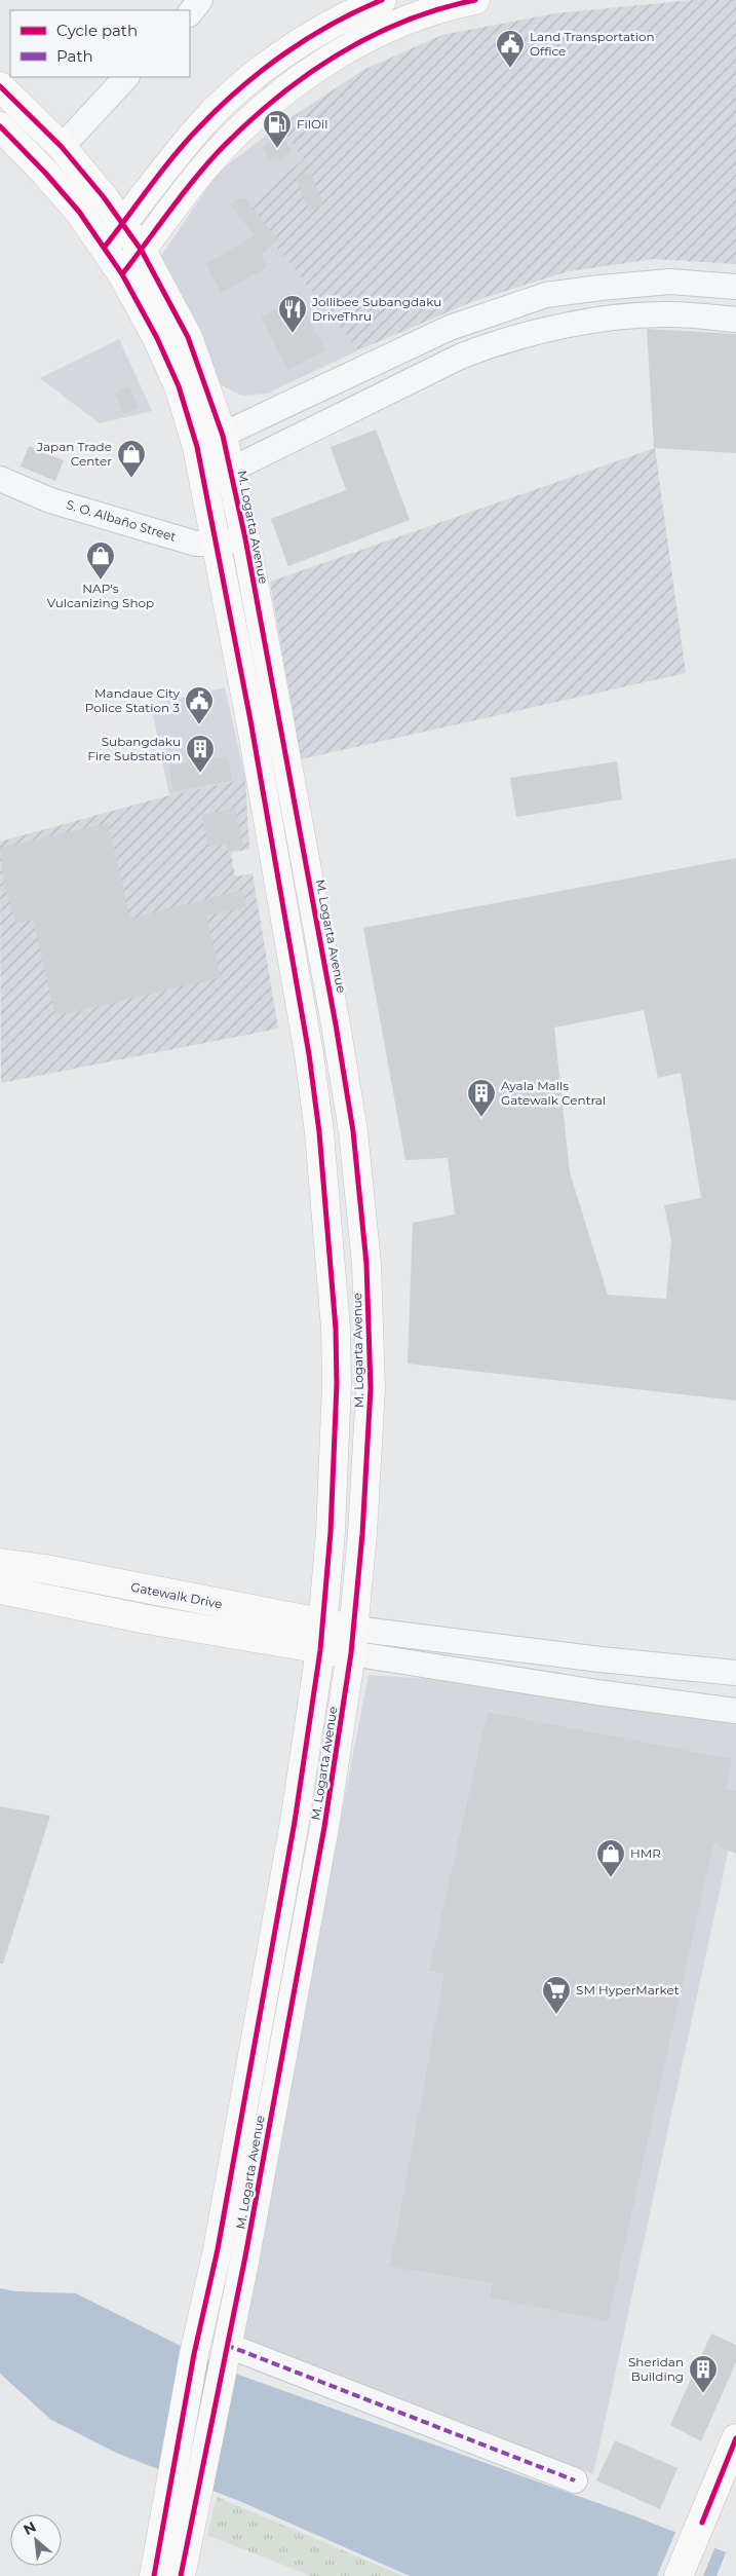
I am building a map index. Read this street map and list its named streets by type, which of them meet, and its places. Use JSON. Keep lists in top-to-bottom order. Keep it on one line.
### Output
{"streets":{"main road":["M. Logarta Avenue","Gatewalk Drive"],"street":["S. O. Albaño Street"]},"crossings":[["S. O. Albaño Street","M. Logarta Avenue"],["M. Logarta Avenue","Gatewalk Drive"]],"places":{"public building":["Land Transportation Office","Mandaue City Police Station 3"],"fuel station":["FilOil"],"restaurant":["Jollibee Subangdaku DriveThru"],"shop":["Japan Trade Center","NAP's Vulcanizing Shop","HMR"],"building":["Subangdaku Fire Substation","Ayala Malls Gatewalk Central","Sheridan Building"],"supermarket":["SM HyperMarket"]},"legend":["Cycle path","Path"],"north":"top left"}
